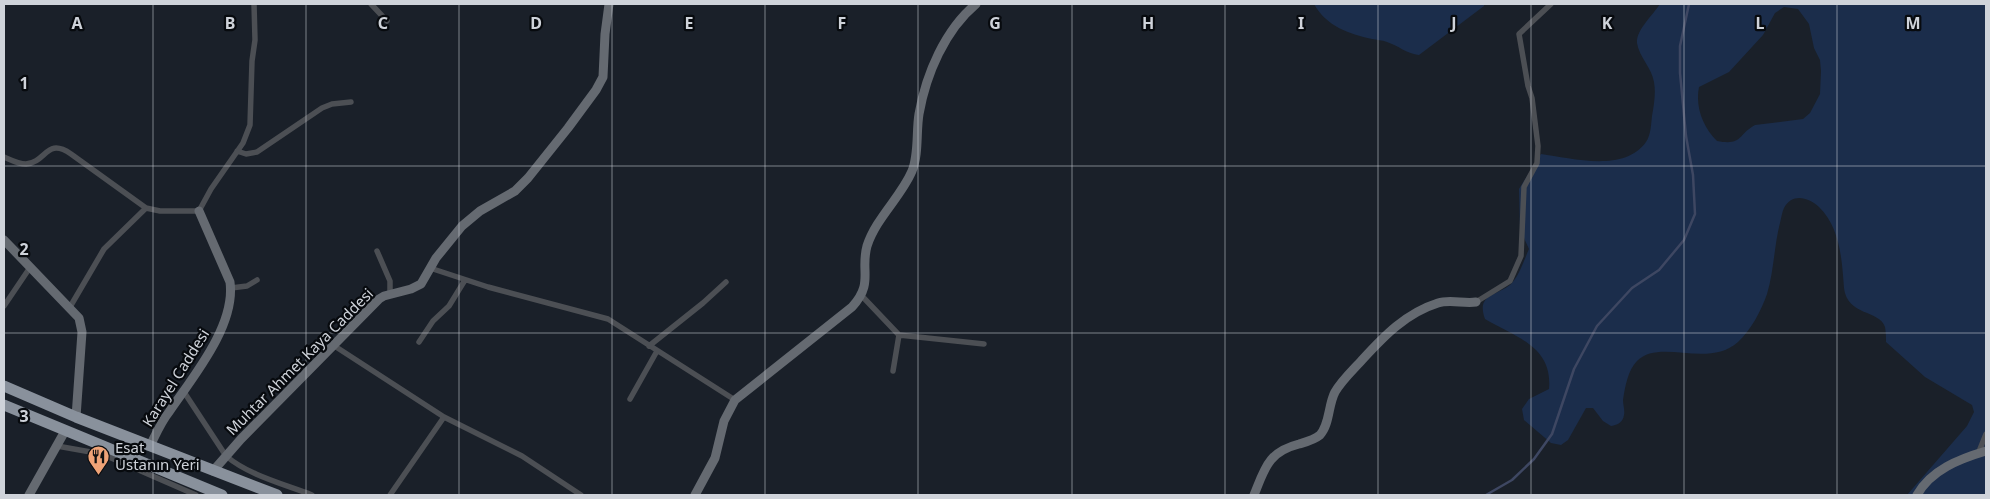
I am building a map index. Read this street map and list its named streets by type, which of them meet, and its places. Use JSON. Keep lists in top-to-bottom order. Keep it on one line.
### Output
{"streets":{"street":["Muhtar Ahmet Kaya Caddesi","Karayel Caddesi"]},"places":{"restaurant":["Esat Ustanın Yeri"]},"grid":{"columns":["A","B","C","D","E","F","G","H","I","J","K","L","M"],"rows":["1","2","3"]}}
